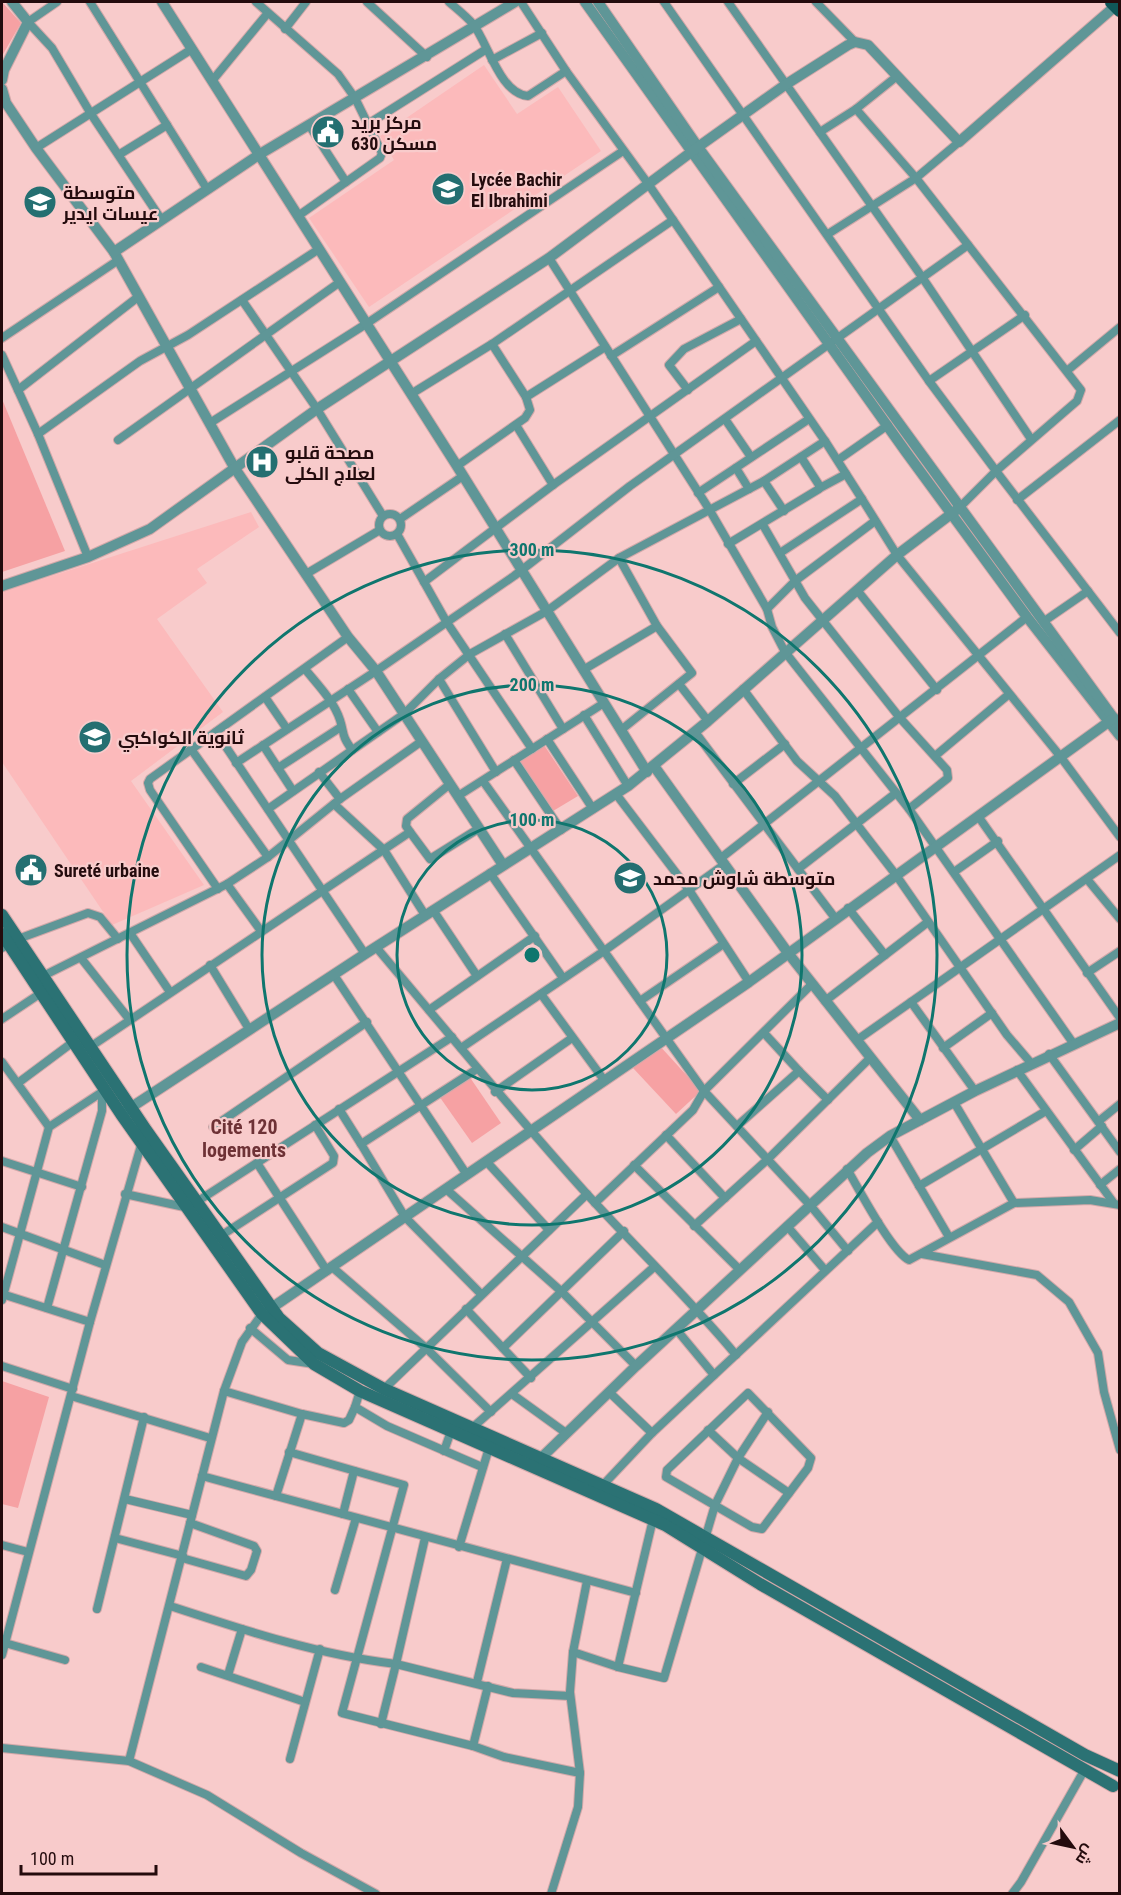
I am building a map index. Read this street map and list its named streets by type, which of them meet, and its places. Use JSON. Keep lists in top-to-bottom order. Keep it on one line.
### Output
{"districts":["Cité 120 logements"],"places":{"public building":["مركز بريد 630 مسكن","Sureté urbaine"],"school or university":["Lycée Bachir El Ibrahimi","متوسطة عيسات ايدير","ثانوية الكواكبي","متوسطة شاوش محمد"],"hospital":["مصحة قلبو لعلاج الكلى"]},"scale_bar":"100 m","north":"bottom right","rings":["300 m","200 m","100 m"]}
